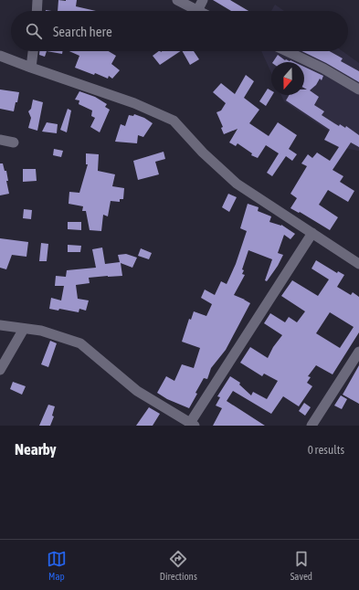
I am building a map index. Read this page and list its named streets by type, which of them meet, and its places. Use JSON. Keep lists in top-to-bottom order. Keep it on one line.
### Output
{"north":"bottom","page":{"search":"Search here","heading":["Nearby","0 results"],"nav":["Map","Directions","Saved"]}}
